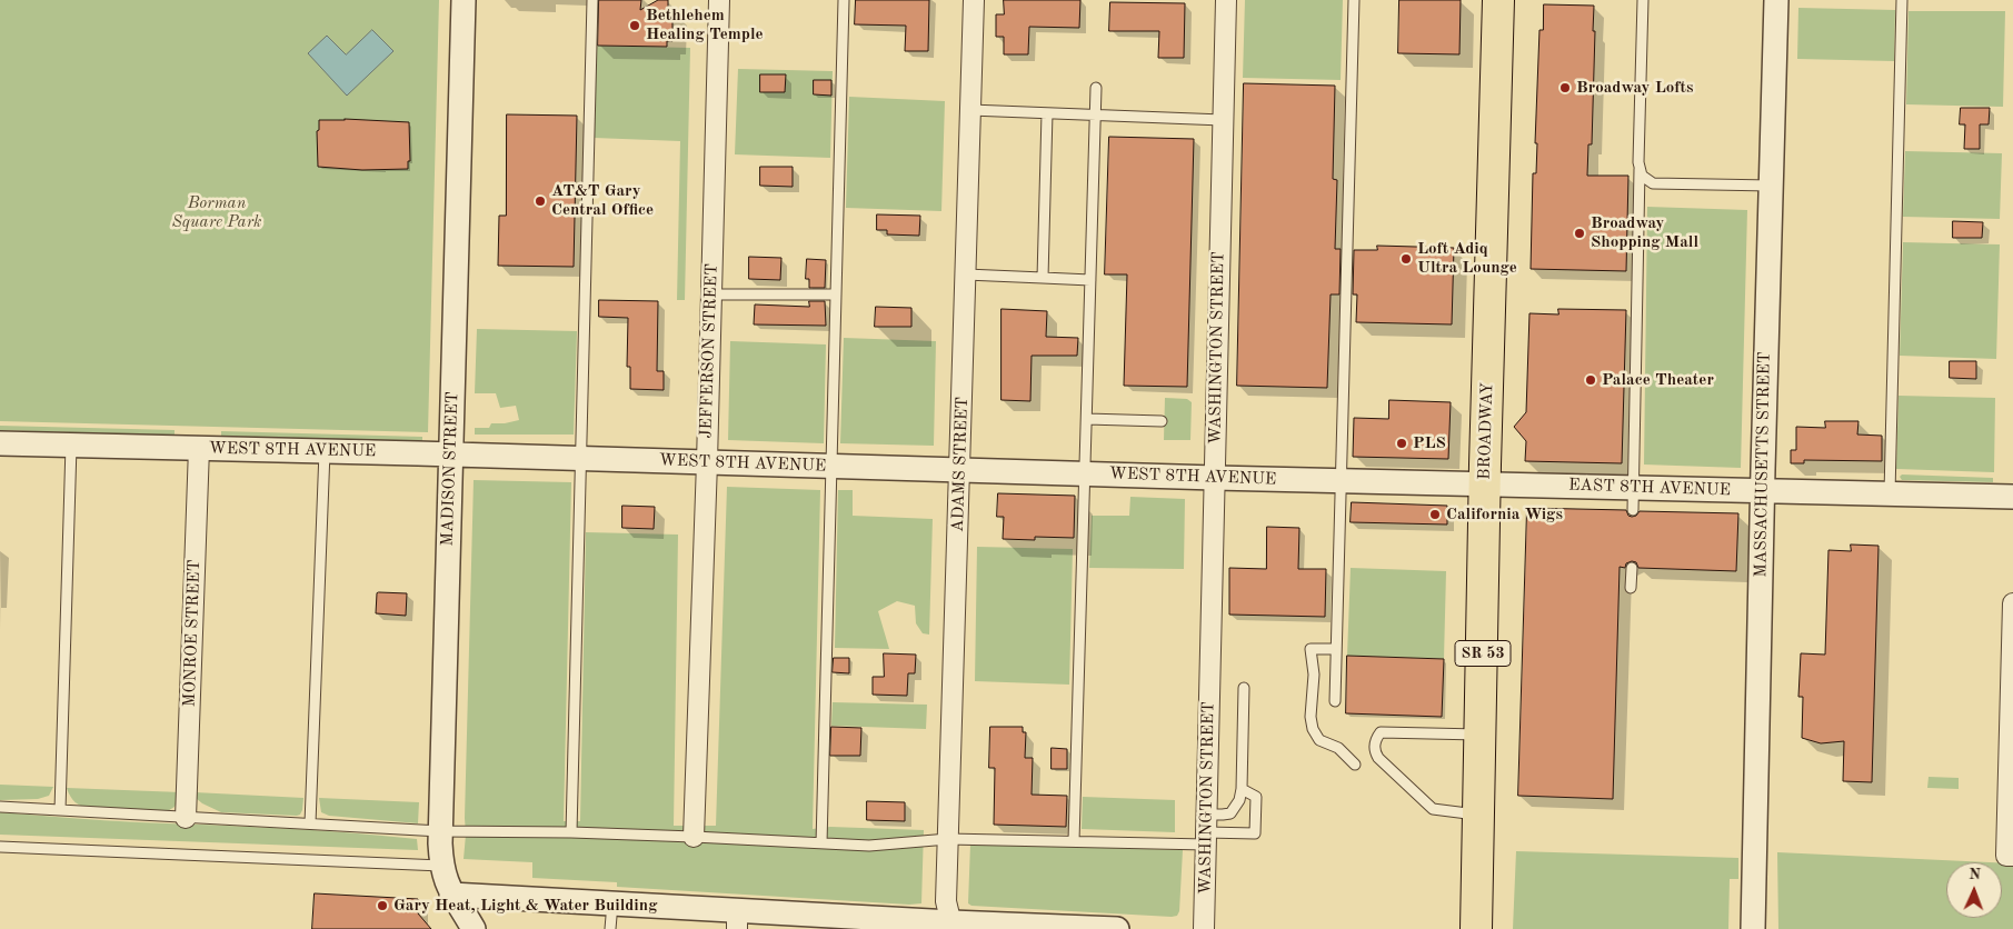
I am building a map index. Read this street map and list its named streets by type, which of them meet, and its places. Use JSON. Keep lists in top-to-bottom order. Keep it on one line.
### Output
{"streets":{"main road":["BROADWAY","SR 53"],"street":["WASHINGTON STREET","JEFFERSON STREET","WEST 8TH AVENUE","ADAMS STREET","MASSACHUSETTS STREET","MADISON STREET","EAST 8TH AVENUE","MONROE STREET"]},"crossings":[["WASHINGTON STREET","WEST 8TH AVENUE"],["JEFFERSON STREET","WEST 8TH AVENUE"],["BROADWAY","WEST 8TH AVENUE"],["BROADWAY","EAST 8TH AVENUE"],["WEST 8TH AVENUE","ADAMS STREET"],["WEST 8TH AVENUE","MADISON STREET"],["WEST 8TH AVENUE","EAST 8TH AVENUE"],["WEST 8TH AVENUE","MONROE STREET"],["MASSACHUSETTS STREET","EAST 8TH AVENUE"]],"parks":["Borman Square Park"],"places":["Bethlehem Healing Temple","Broadway Lofts","AT&T Gary Central Office","Broadway Shopping Mall","Loft Adiq Ultra Lounge","Palace Theater","PLS","California Wigs","Gary Heat, Light & Water Building"],"north":"top"}
